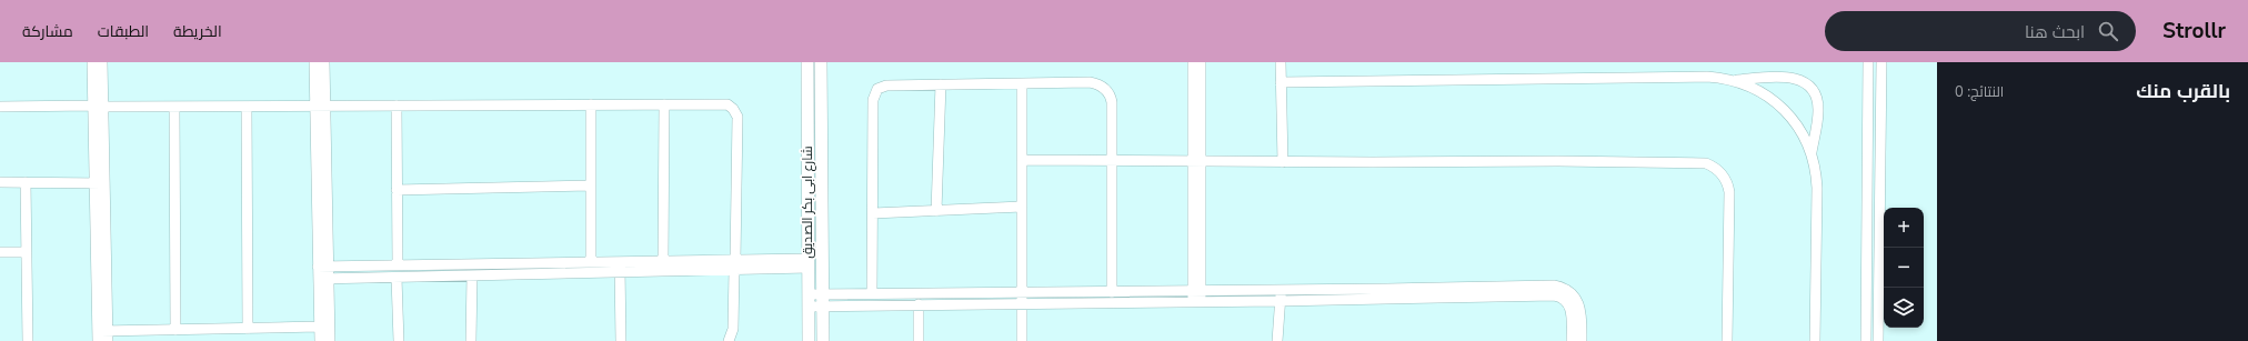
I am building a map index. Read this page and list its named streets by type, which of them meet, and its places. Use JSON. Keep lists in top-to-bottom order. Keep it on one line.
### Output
{"streets":{"main road":["شارع ابى بكر الصديق"]},"page":{"header":"Strollr","search":"ابحث هنا","nav":["الخريطة","الطبقات","مشاركة"],"heading":["بالقرب منك","النتائج: 0"],"map_buttons":["+","−"]}}
